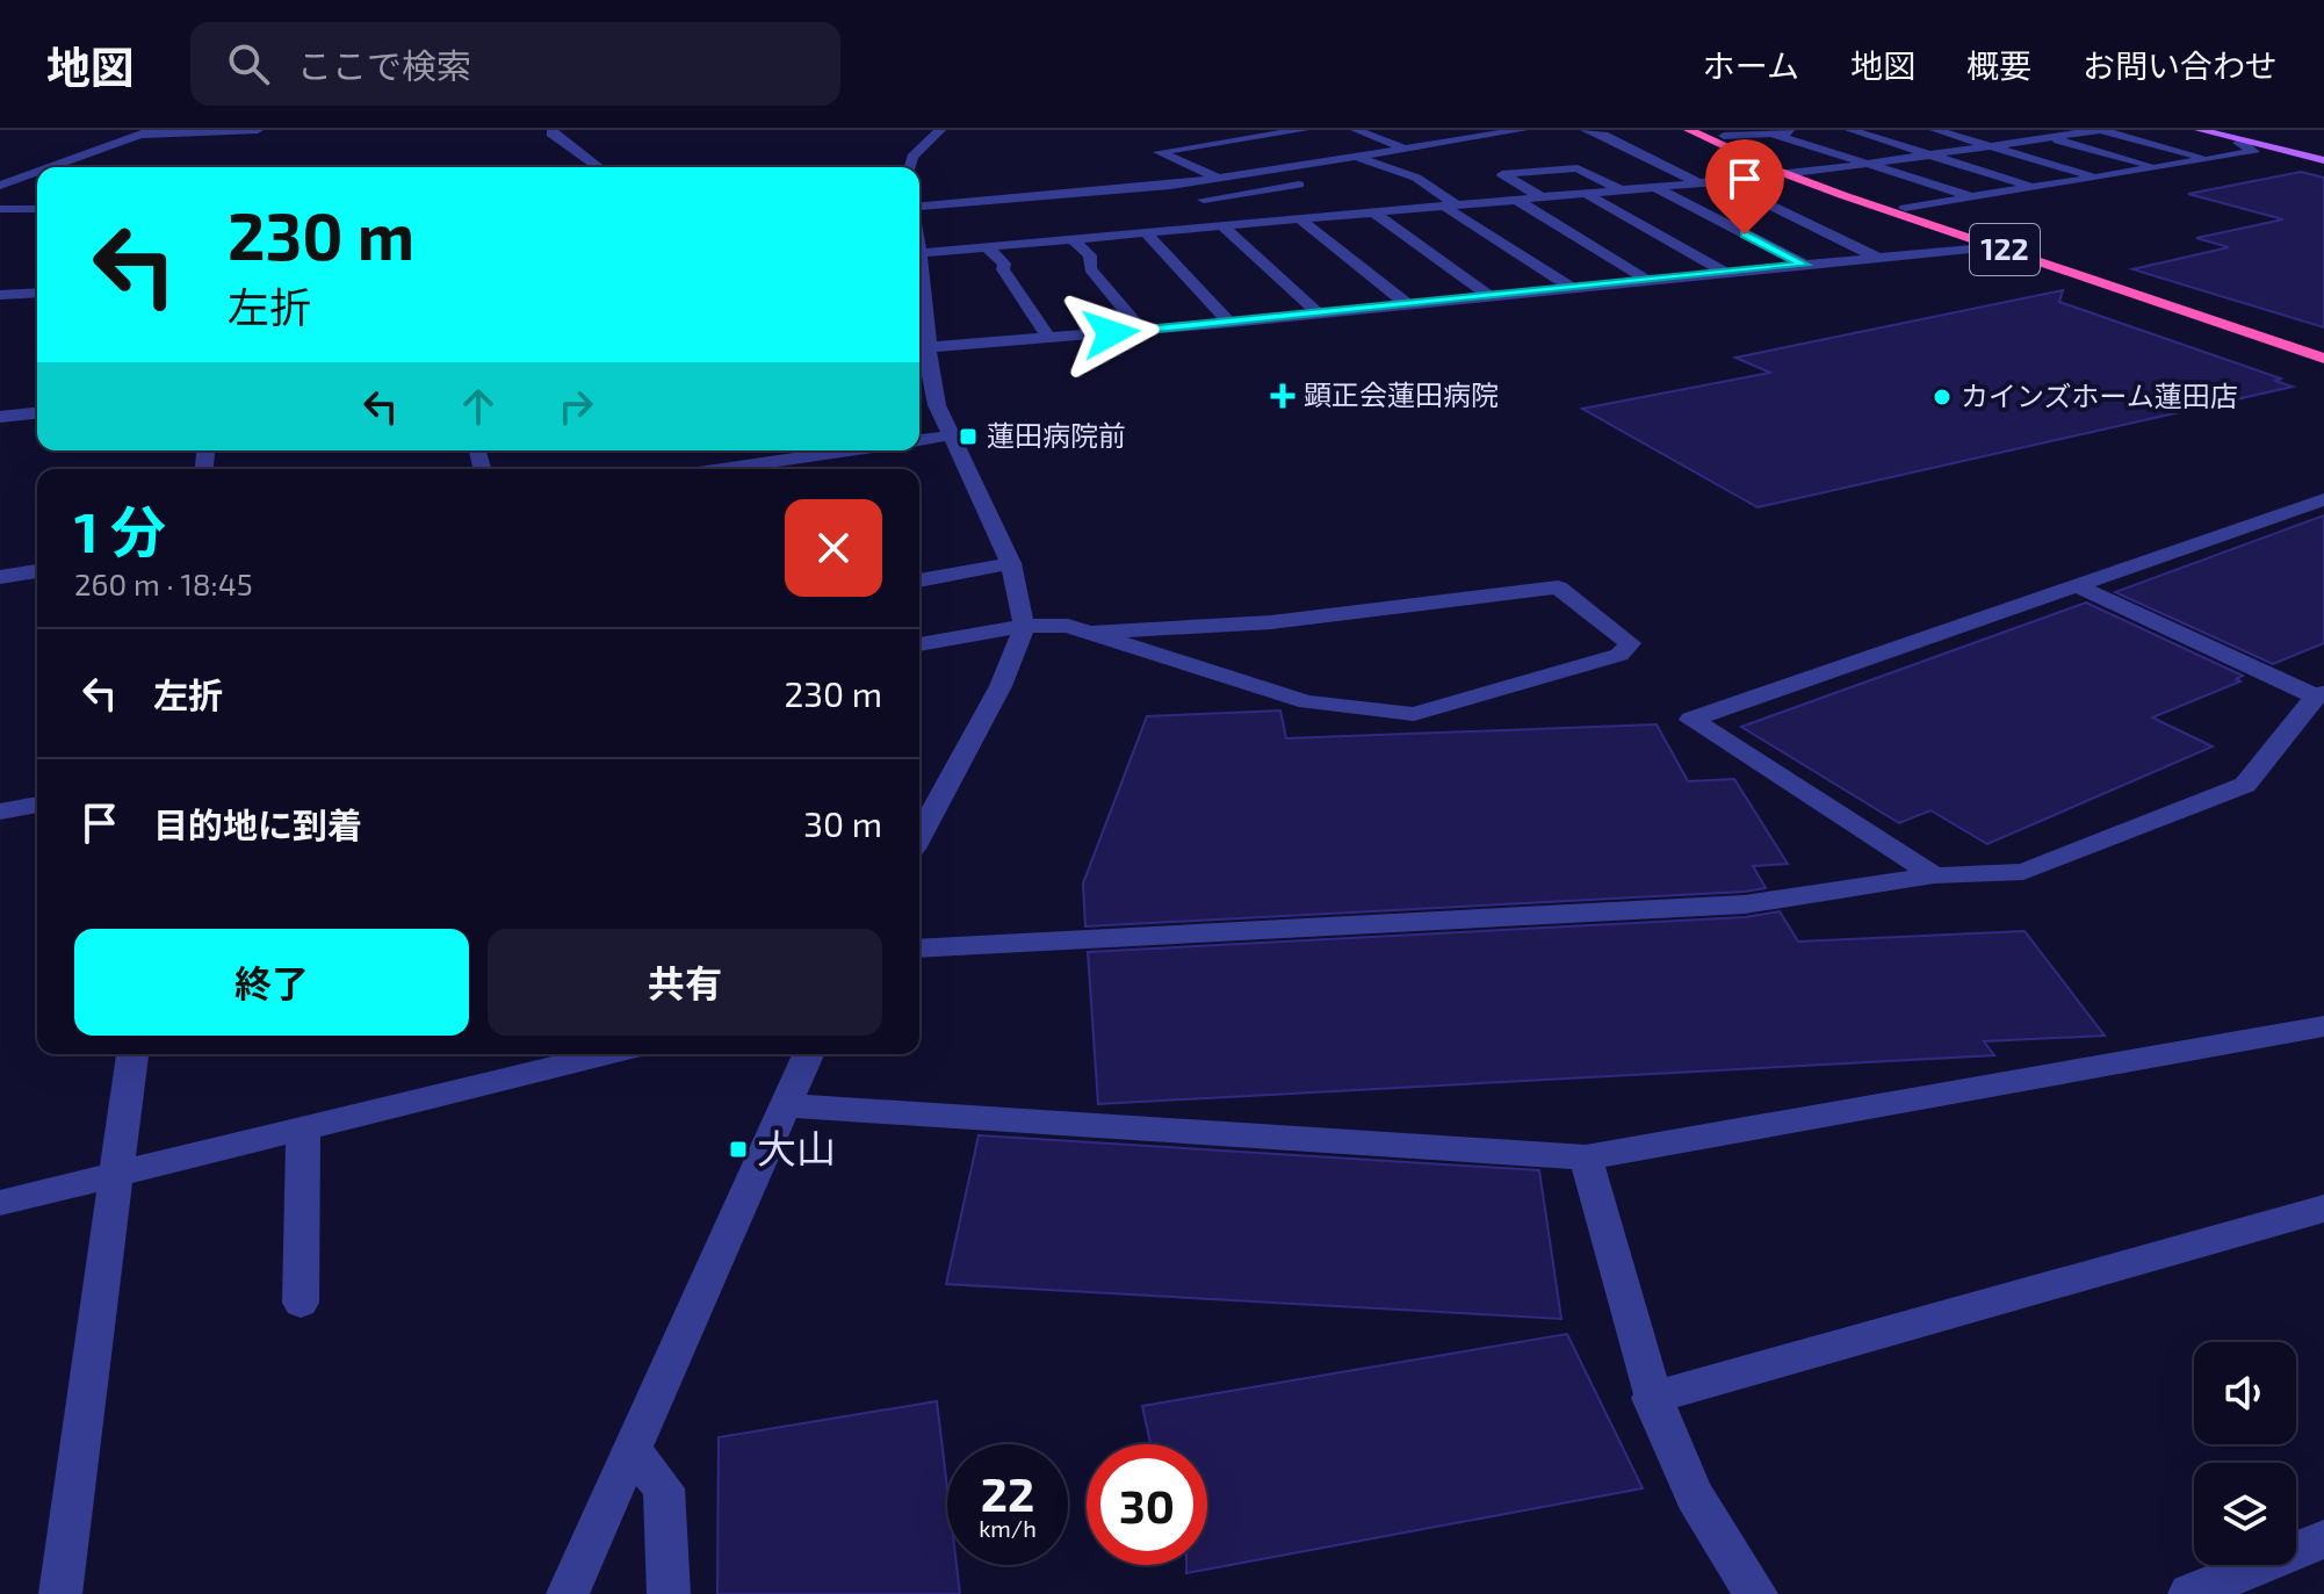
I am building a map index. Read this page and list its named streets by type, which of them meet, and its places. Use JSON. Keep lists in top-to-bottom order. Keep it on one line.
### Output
{"streets":{"highway":["122"]},"places":{"health":["顕正会蓮田病院"],"other":["カインズホーム蓮田店"],"transit":["蓮田病院前","大山"]},"page":{"header":"地図","search":"ここで検索","nav":["ホーム","地図","概要","お問い合わせ"],"turn":["230 m","左折"],"heading":["1 分","260 m · 18:45"],"list":[{"name":"左折","value":"230 m"},{"name":"目的地に到着","value":"30 m"}],"buttons":["終了","共有"],"speed":"22 km/h","limit":"30"}}
